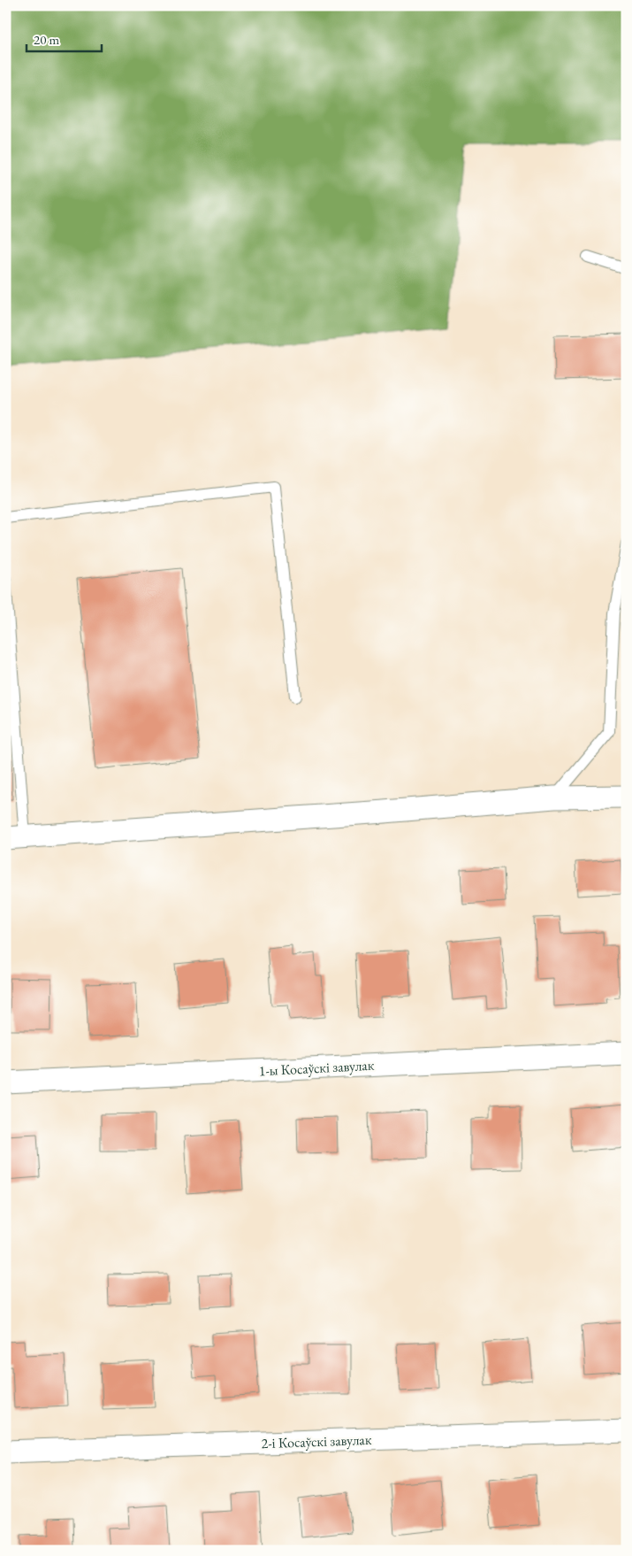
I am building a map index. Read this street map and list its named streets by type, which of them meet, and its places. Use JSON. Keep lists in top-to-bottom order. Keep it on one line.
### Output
{"streets":{"street":["1-ы Косаўскі завулак","2-і Косаўскі завулак"]},"scale_bar":"20 m"}
